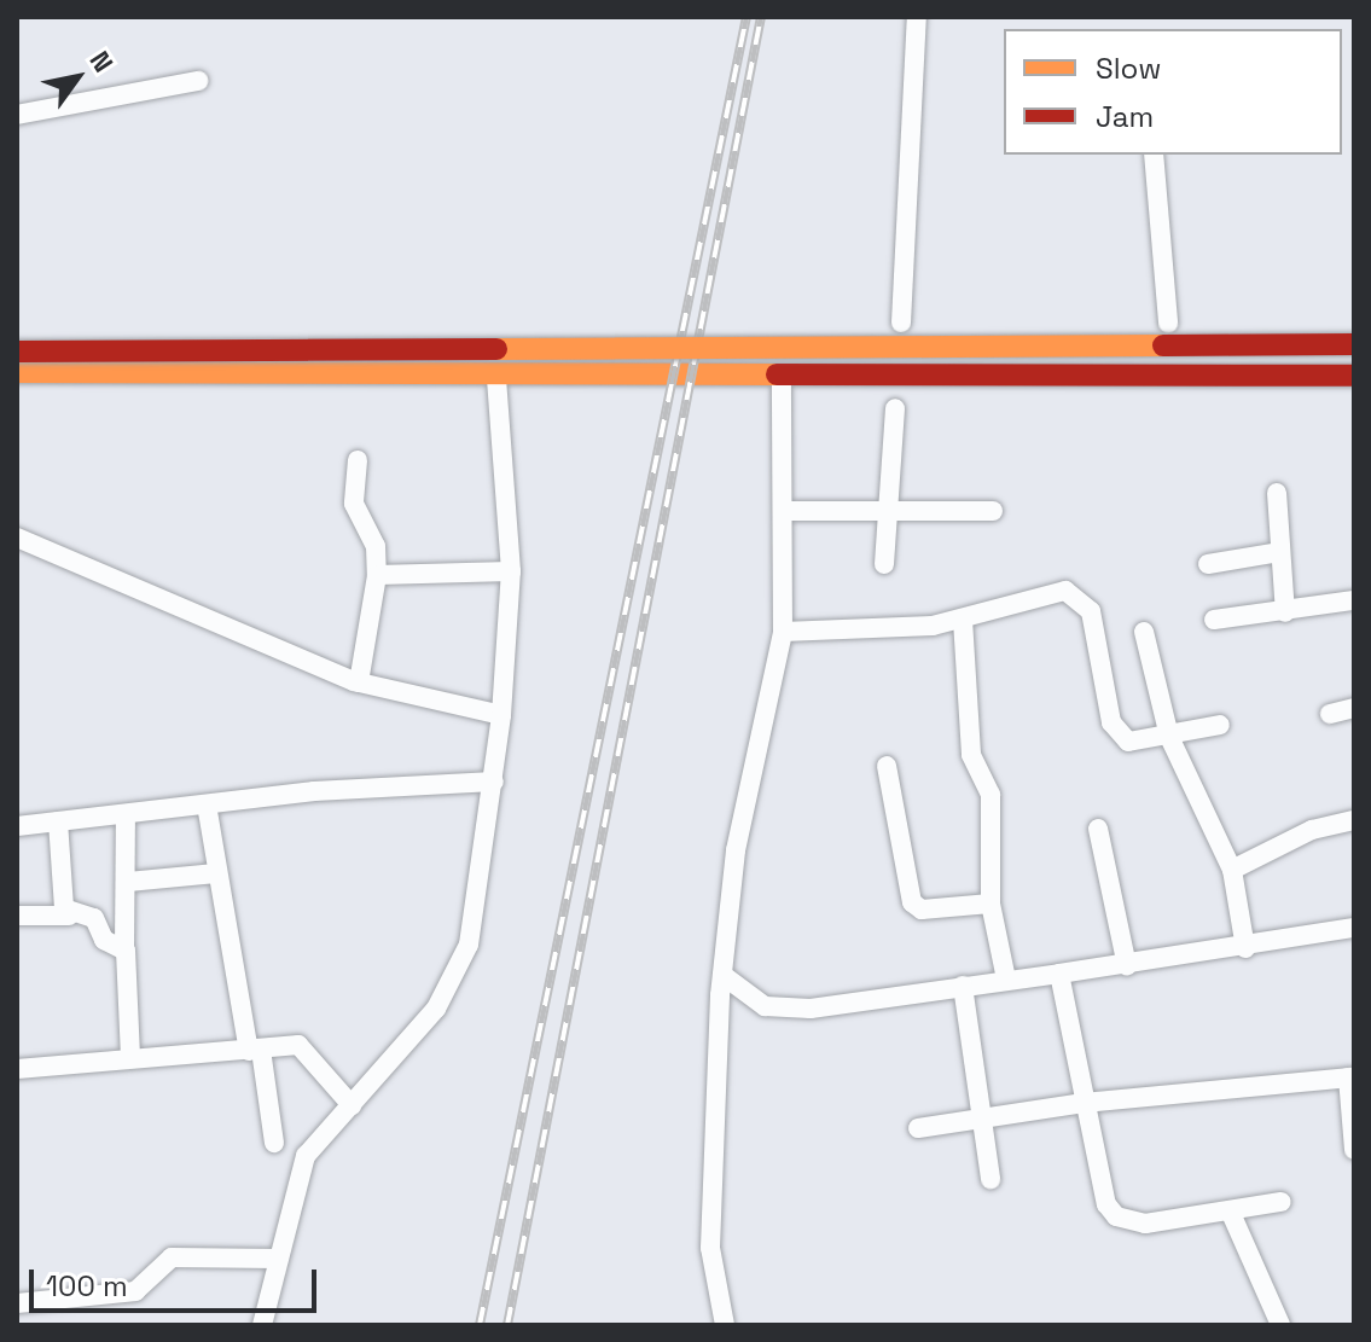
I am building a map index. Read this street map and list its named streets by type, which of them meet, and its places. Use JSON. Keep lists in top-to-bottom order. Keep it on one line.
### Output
{"legend":["Slow","Jam"],"scale_bar":"100 m","north":"top right"}
